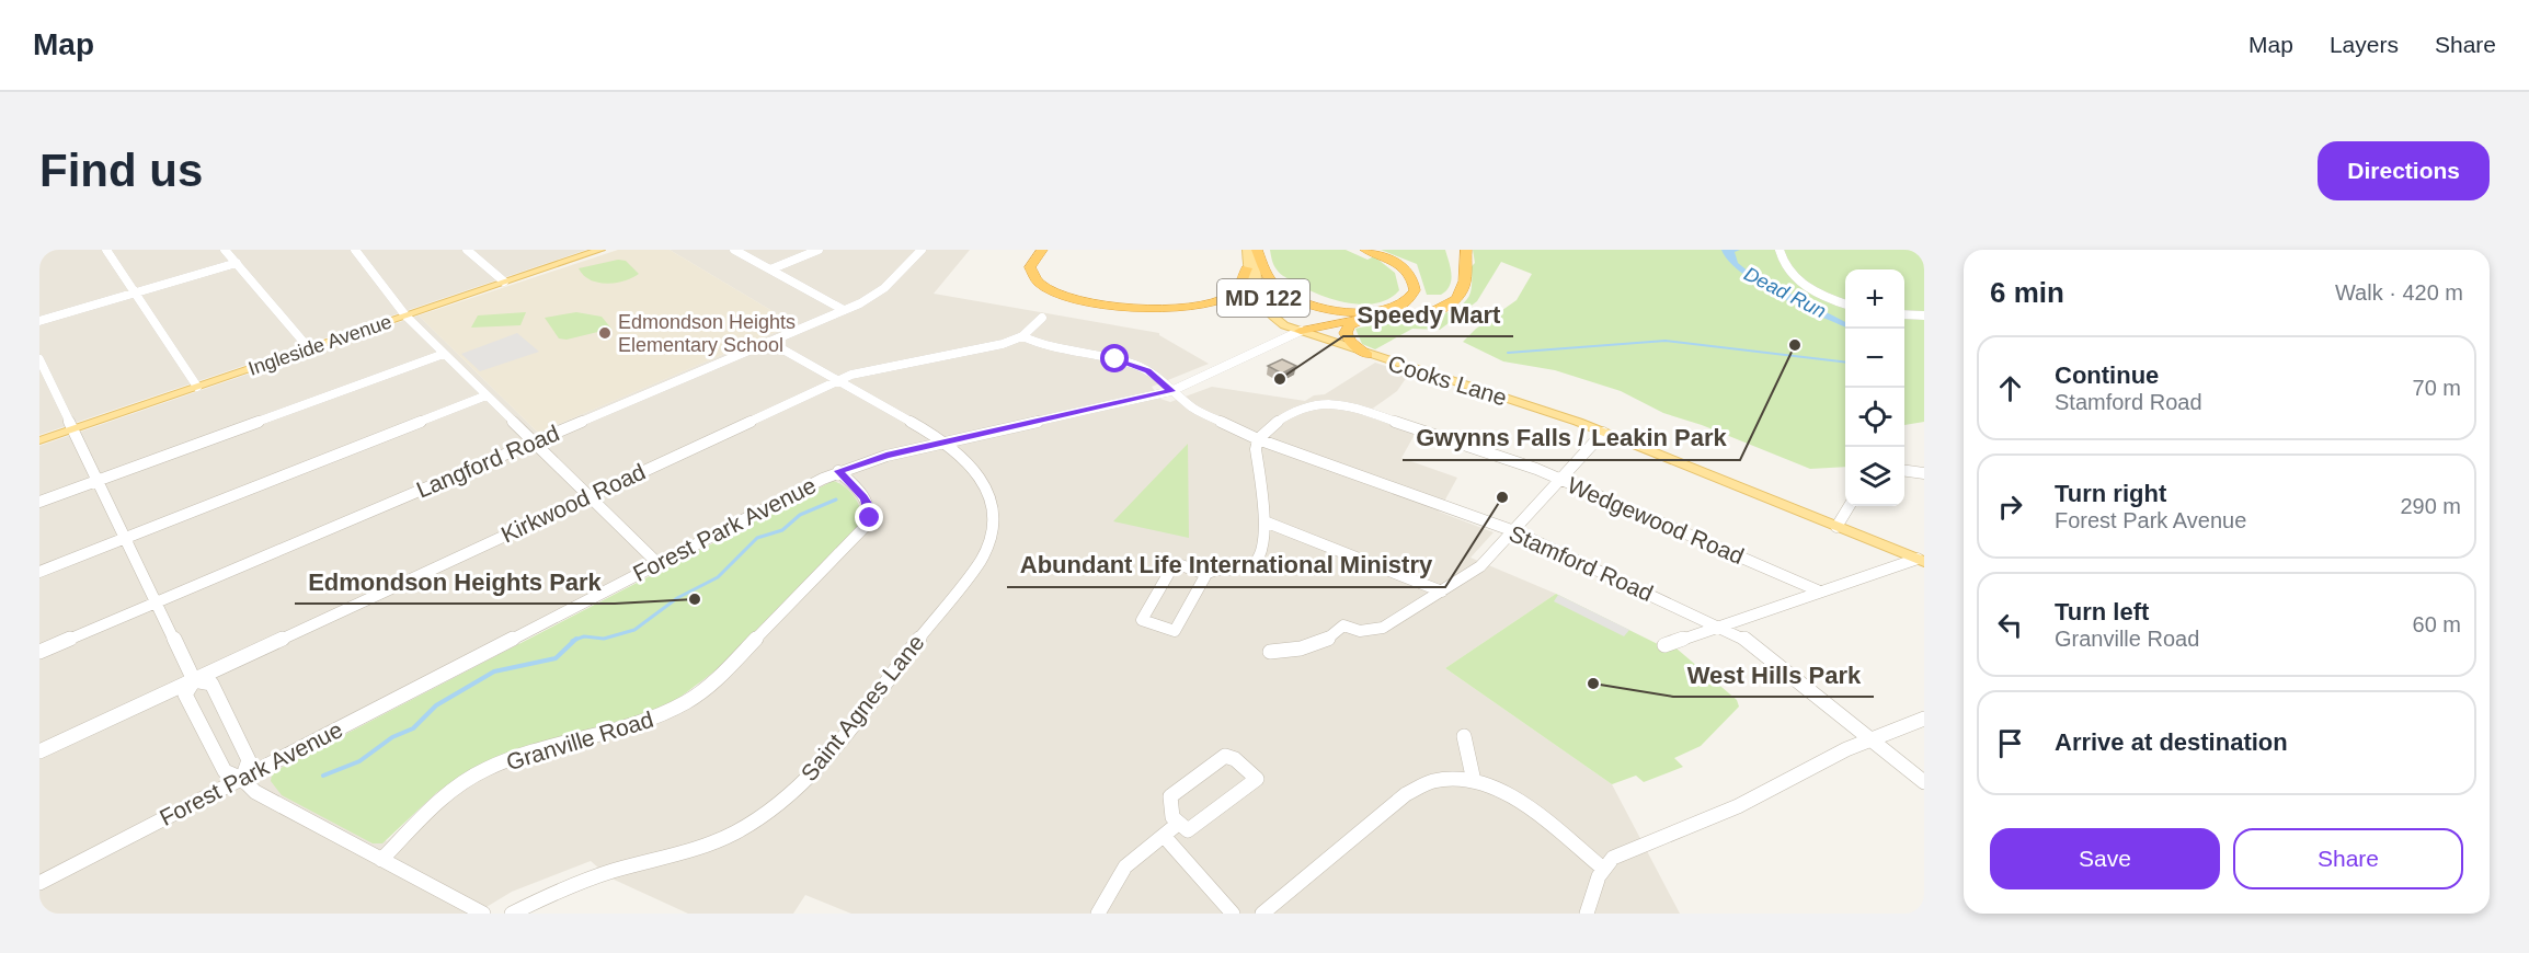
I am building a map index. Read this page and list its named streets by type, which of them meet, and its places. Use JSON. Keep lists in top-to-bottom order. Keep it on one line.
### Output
{"streets":{"main road":["MD 122","Ingleside Avenue","Cooks Lane"],"street":["Langford Road","Kirkwood Road","Wedgewood Road","Forest Park Avenue","Stamford Road","Saint Agnes Lane","Granville Road"]},"crossings":[["MD 122","Cooks Lane"],["MD 122","Forest Park Avenue"],["Cooks Lane","Forest Park Avenue"],["Kirkwood Road","Stamford Road"],["Wedgewood Road","Stamford Road"],["Forest Park Avenue","Stamford Road"],["Forest Park Avenue","Saint Agnes Lane"],["Forest Park Avenue","Granville Road"]],"water":["Dead Run"],"places":["Edmondson Heights Elementary School","Gwynns Falls / Leakin Park","Speedy Mart","Abundant Life International Ministry","Edmondson Heights Park","West Hills Park"],"page":{"header":"Map","nav":["Map","Layers","Share"],"buttons":["Directions",["Save","Share"]],"title":"Find us","heading":["6 min","Walk · 420 m"],"map_buttons":["+","−"],"list":[["Continue","Stamford Road","70 m"],["Turn right","Forest Park Avenue","290 m"],["Turn left","Granville Road","60 m"],"Arrive at destination"]}}
